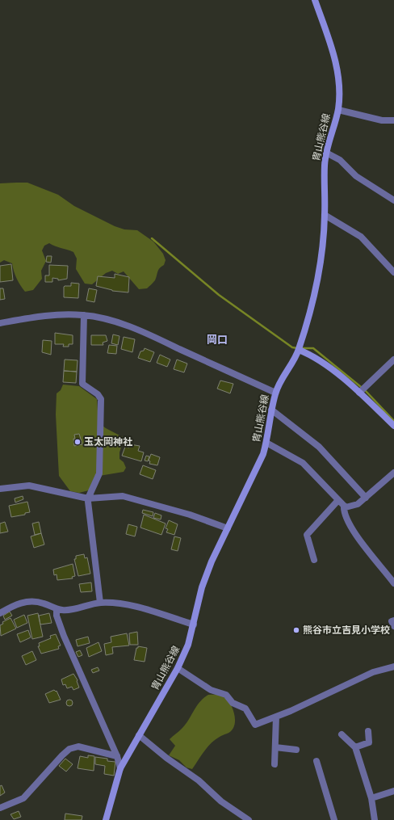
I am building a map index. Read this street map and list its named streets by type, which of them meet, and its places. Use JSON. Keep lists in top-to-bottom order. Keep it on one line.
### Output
{"streets":{"main road":["胄山熊谷線"]},"districts":["岡口"],"places":["玉太岡神社","熊谷市立吉見小学校"]}
